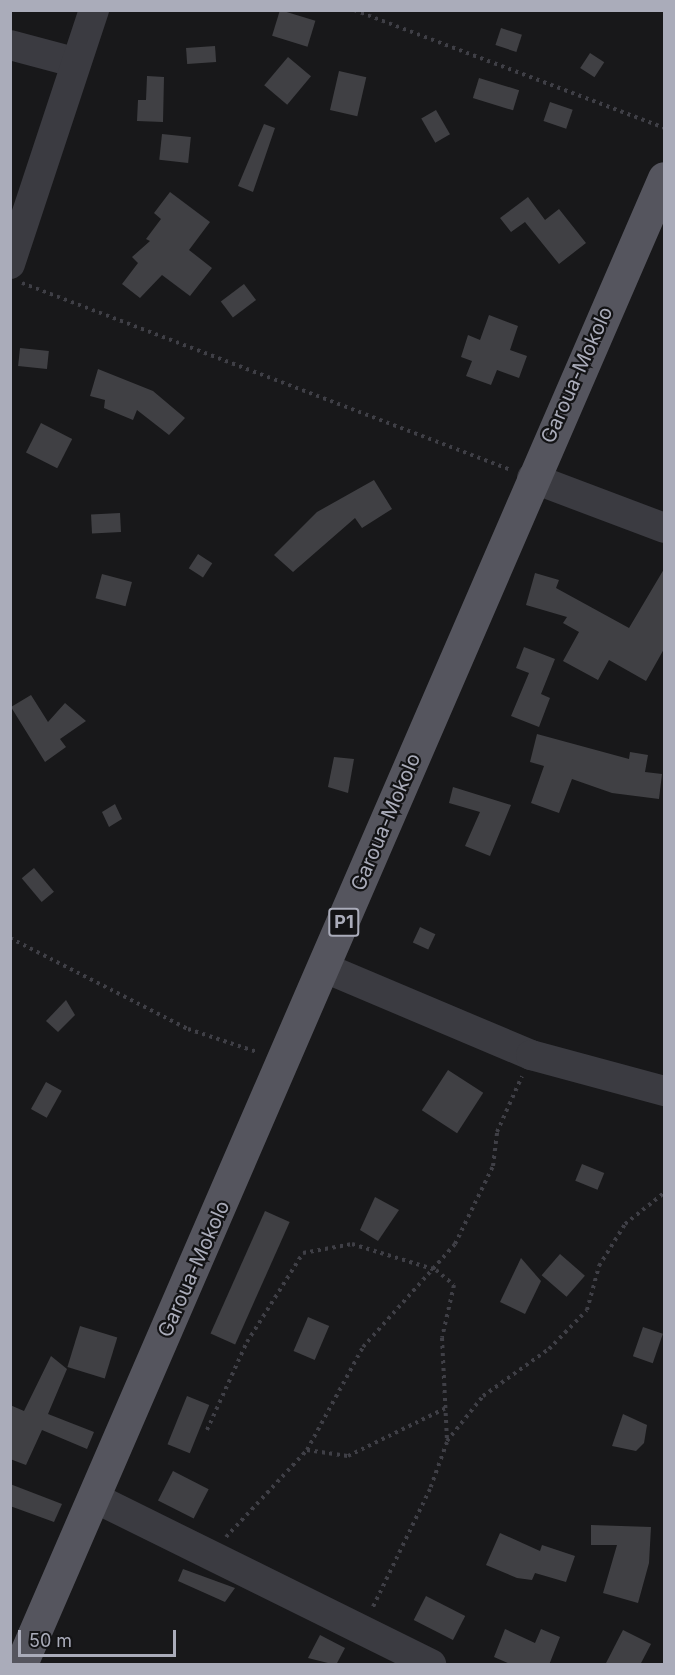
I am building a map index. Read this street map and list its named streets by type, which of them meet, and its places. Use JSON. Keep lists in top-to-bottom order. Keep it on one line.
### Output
{"streets":{"main road":["Garoua-Mokolo","P1"]},"scale_bar":"50 m"}
